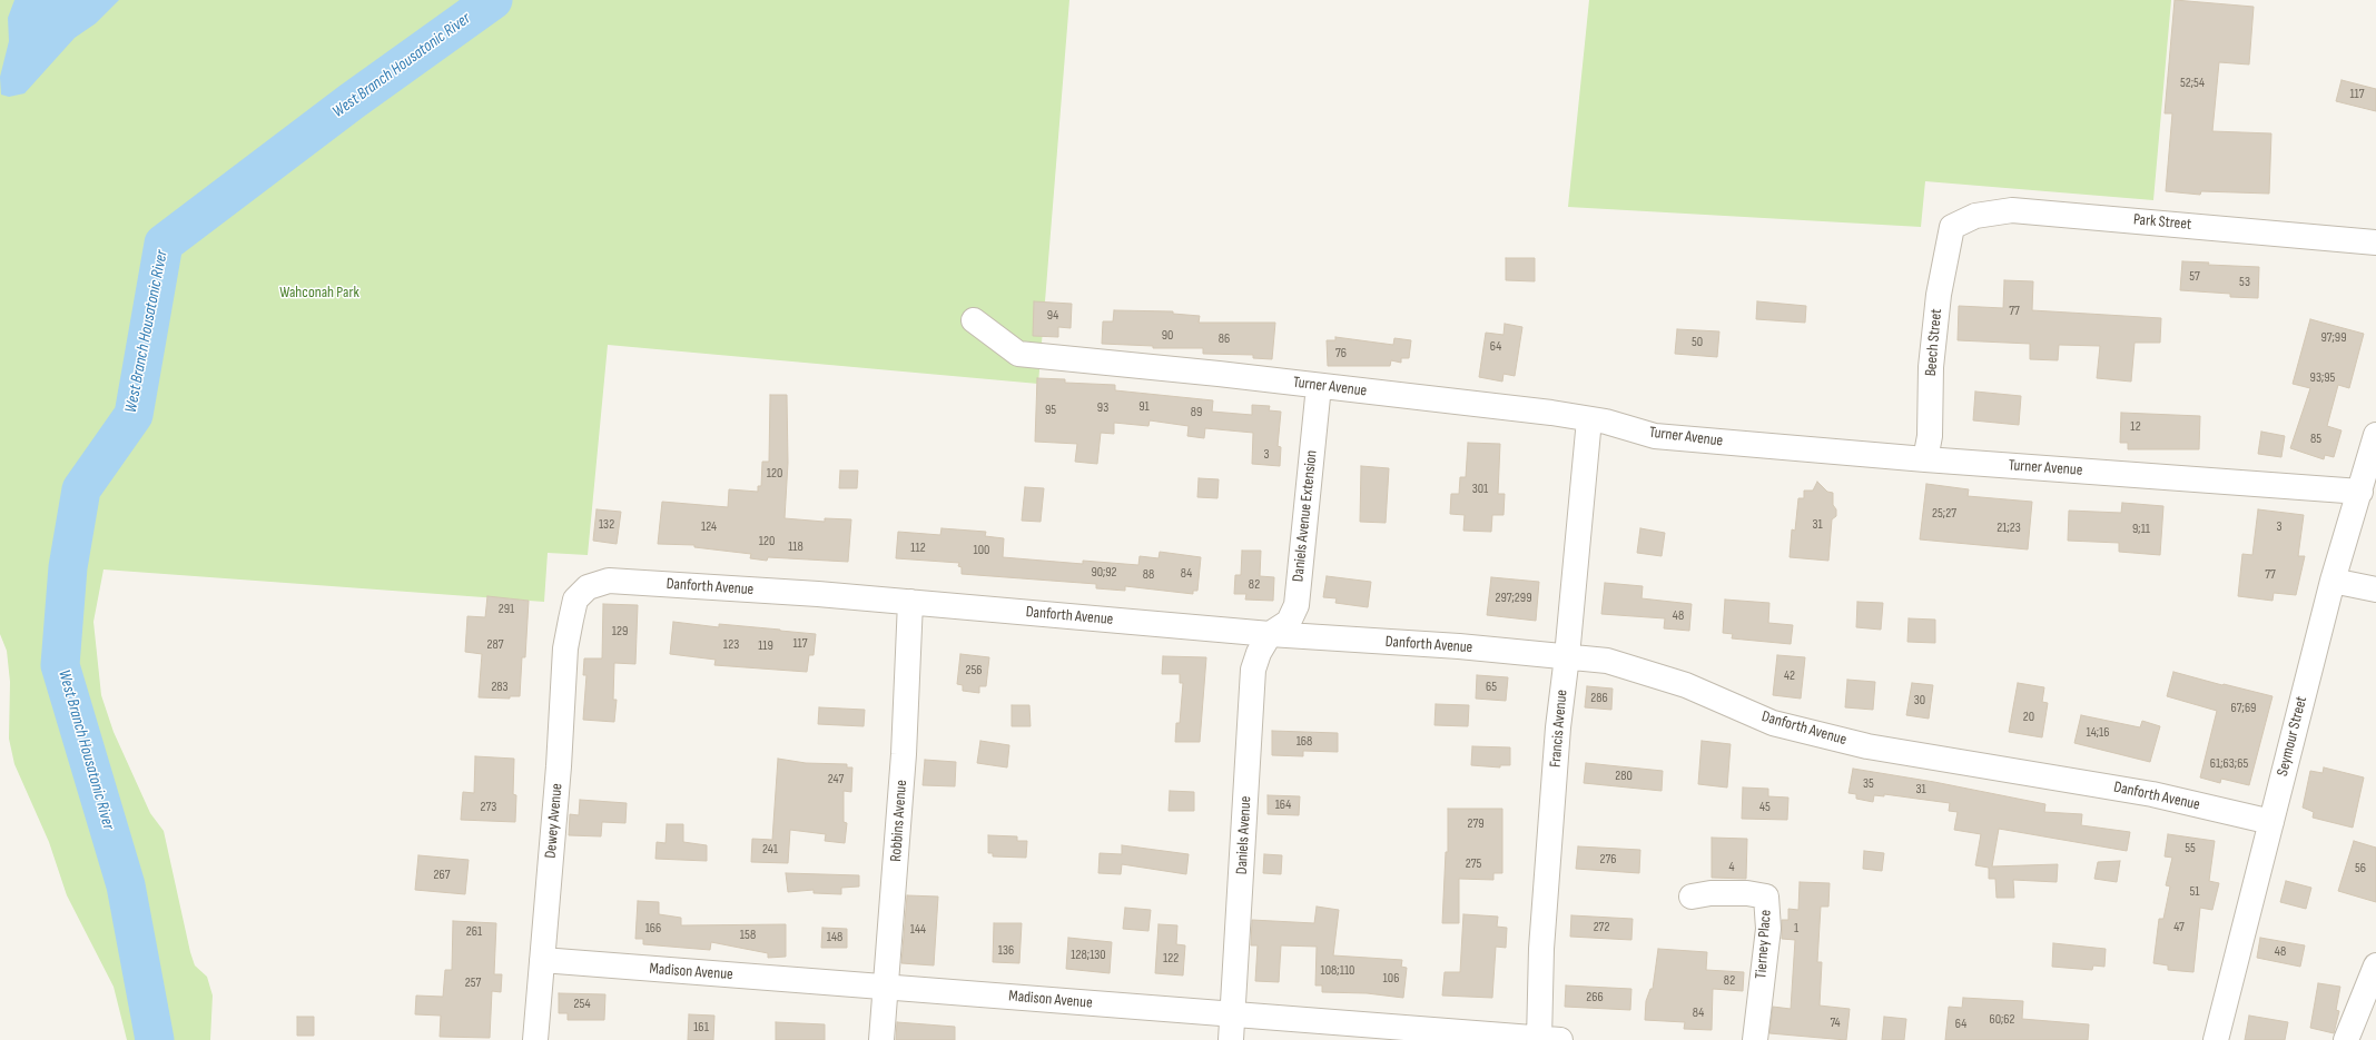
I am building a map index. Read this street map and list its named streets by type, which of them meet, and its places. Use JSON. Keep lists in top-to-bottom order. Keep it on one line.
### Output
{"streets":{"street":["Park Street","Beech Street","Turner Avenue","Daniels Avenue Extension","Danforth Avenue","Francis Avenue","Seymour Street","Dewey Avenue","Robbins Avenue","Daniels Avenue","Tierney Place","Madison Avenue"]},"crossings":[["Park Street","Beech Street"],["Beech Street","Turner Avenue"],["Turner Avenue","Daniels Avenue Extension"],["Turner Avenue","Francis Avenue"],["Turner Avenue","Seymour Street"],["Daniels Avenue Extension","Danforth Avenue"],["Daniels Avenue Extension","Daniels Avenue"],["Danforth Avenue","Francis Avenue"],["Danforth Avenue","Seymour Street"],["Danforth Avenue","Dewey Avenue"],["Danforth Avenue","Robbins Avenue"],["Danforth Avenue","Daniels Avenue"],["Francis Avenue","Madison Avenue"],["Dewey Avenue","Madison Avenue"],["Robbins Avenue","Madison Avenue"],["Daniels Avenue","Madison Avenue"]],"water":["West Branch Housatonic River"],"parks":["Wahconah Park"],"house_numbers":["52;54","117","57","53","77","94","90","97;99","86","50","64","76","93;95","91","93","95","89","12","85","3","120","301","25;27","132","31","124","3","21;23","9;11","120","118","112","100","90;92","84","88","77","82","297;299","291","48","129","117","287","123","119","256","42","283","65","286","30","67;69","20","14;16","168","61;63;65","280","247","35","31","164","273","45","279","55","241","276","275","4","56","267","51","272","47","166","1","144","261","158","148","136","48","128;130","122","108;110","106","82","257","266","254","84","60;62","74","64","161"]}
